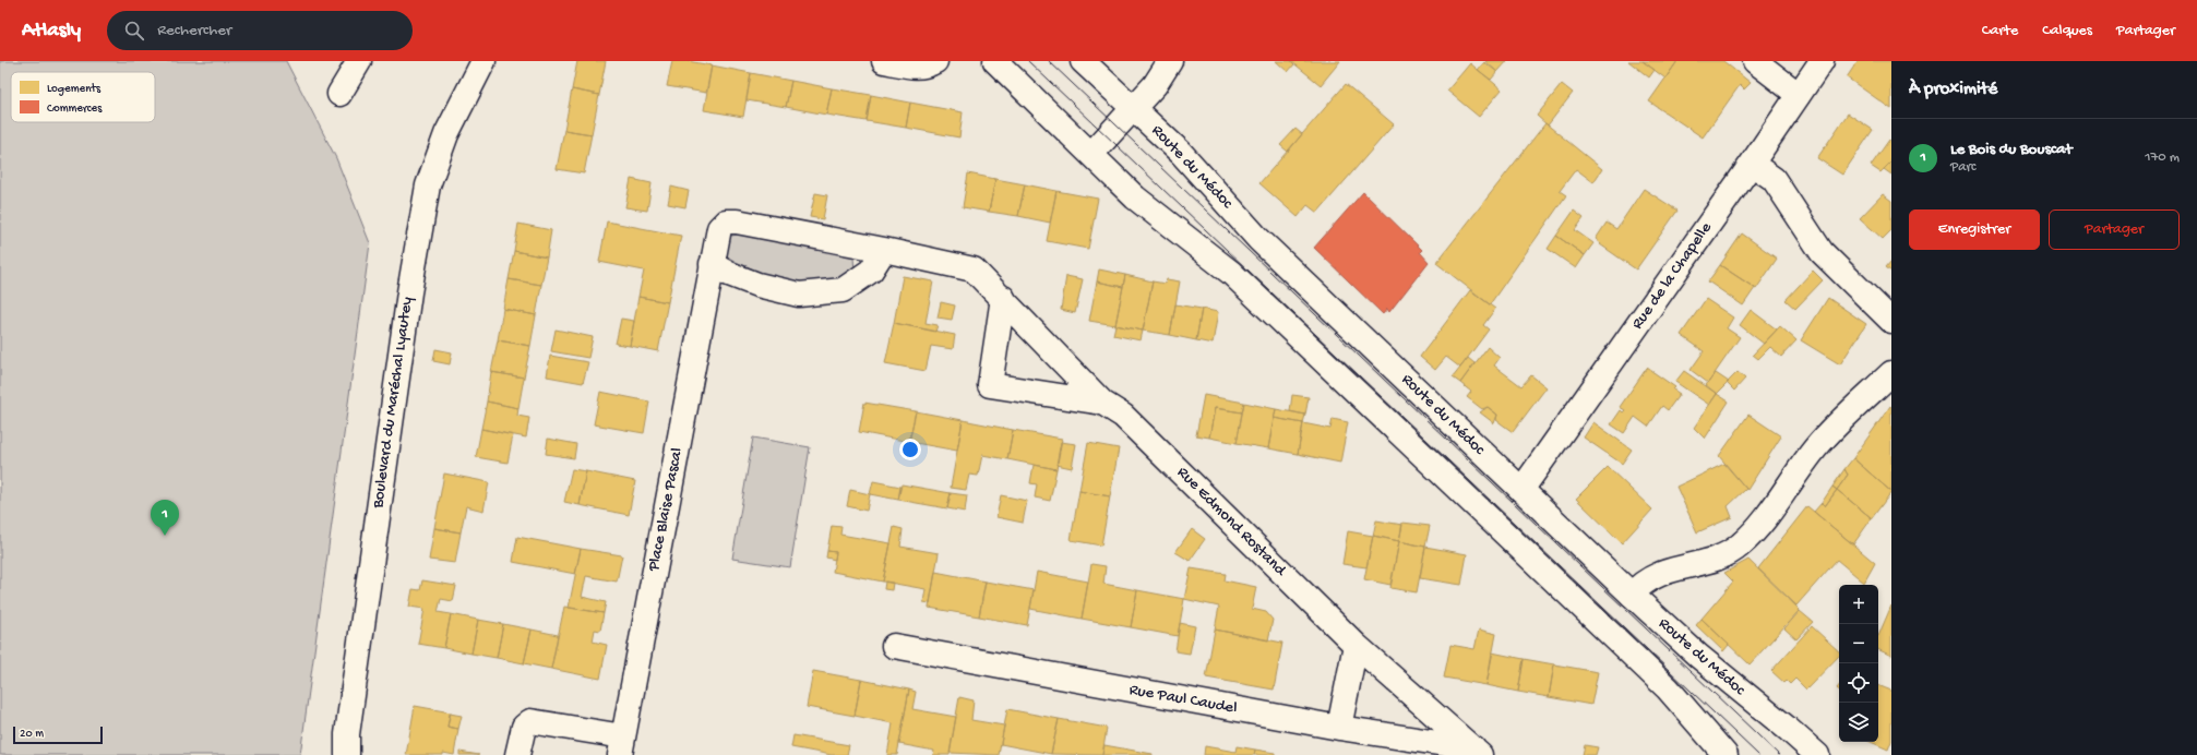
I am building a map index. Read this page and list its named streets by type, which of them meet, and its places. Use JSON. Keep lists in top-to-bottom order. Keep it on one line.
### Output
{"streets":{"street":["Route du Médoc","Rue de la Chapelle","Boulevard du Maréchal Lyautey","Place Blaise Pascal","Rue Edmond Rostand","Rue Paul Caudel"]},"crossings":[["Route du Médoc","Rue de la Chapelle"],["Place Blaise Pascal","Rue Edmond Rostand"],["Rue Edmond Rostand","Rue Paul Caudel"]],"legend":["Logements","Commerces"],"scale_bar":"20 m","page":{"header":"Atlasly","search":"Rechercher","nav":["Carte","Calques","Partager"],"heading":"À proximité","list":[{"mark":"1","name":"Le Bois du Bouscat","note":"Parc","value":"170 m"}],"buttons":["Enregistrer","Partager"],"pins":"1","map_buttons":["+","−"],"scale":"20 m"}}
